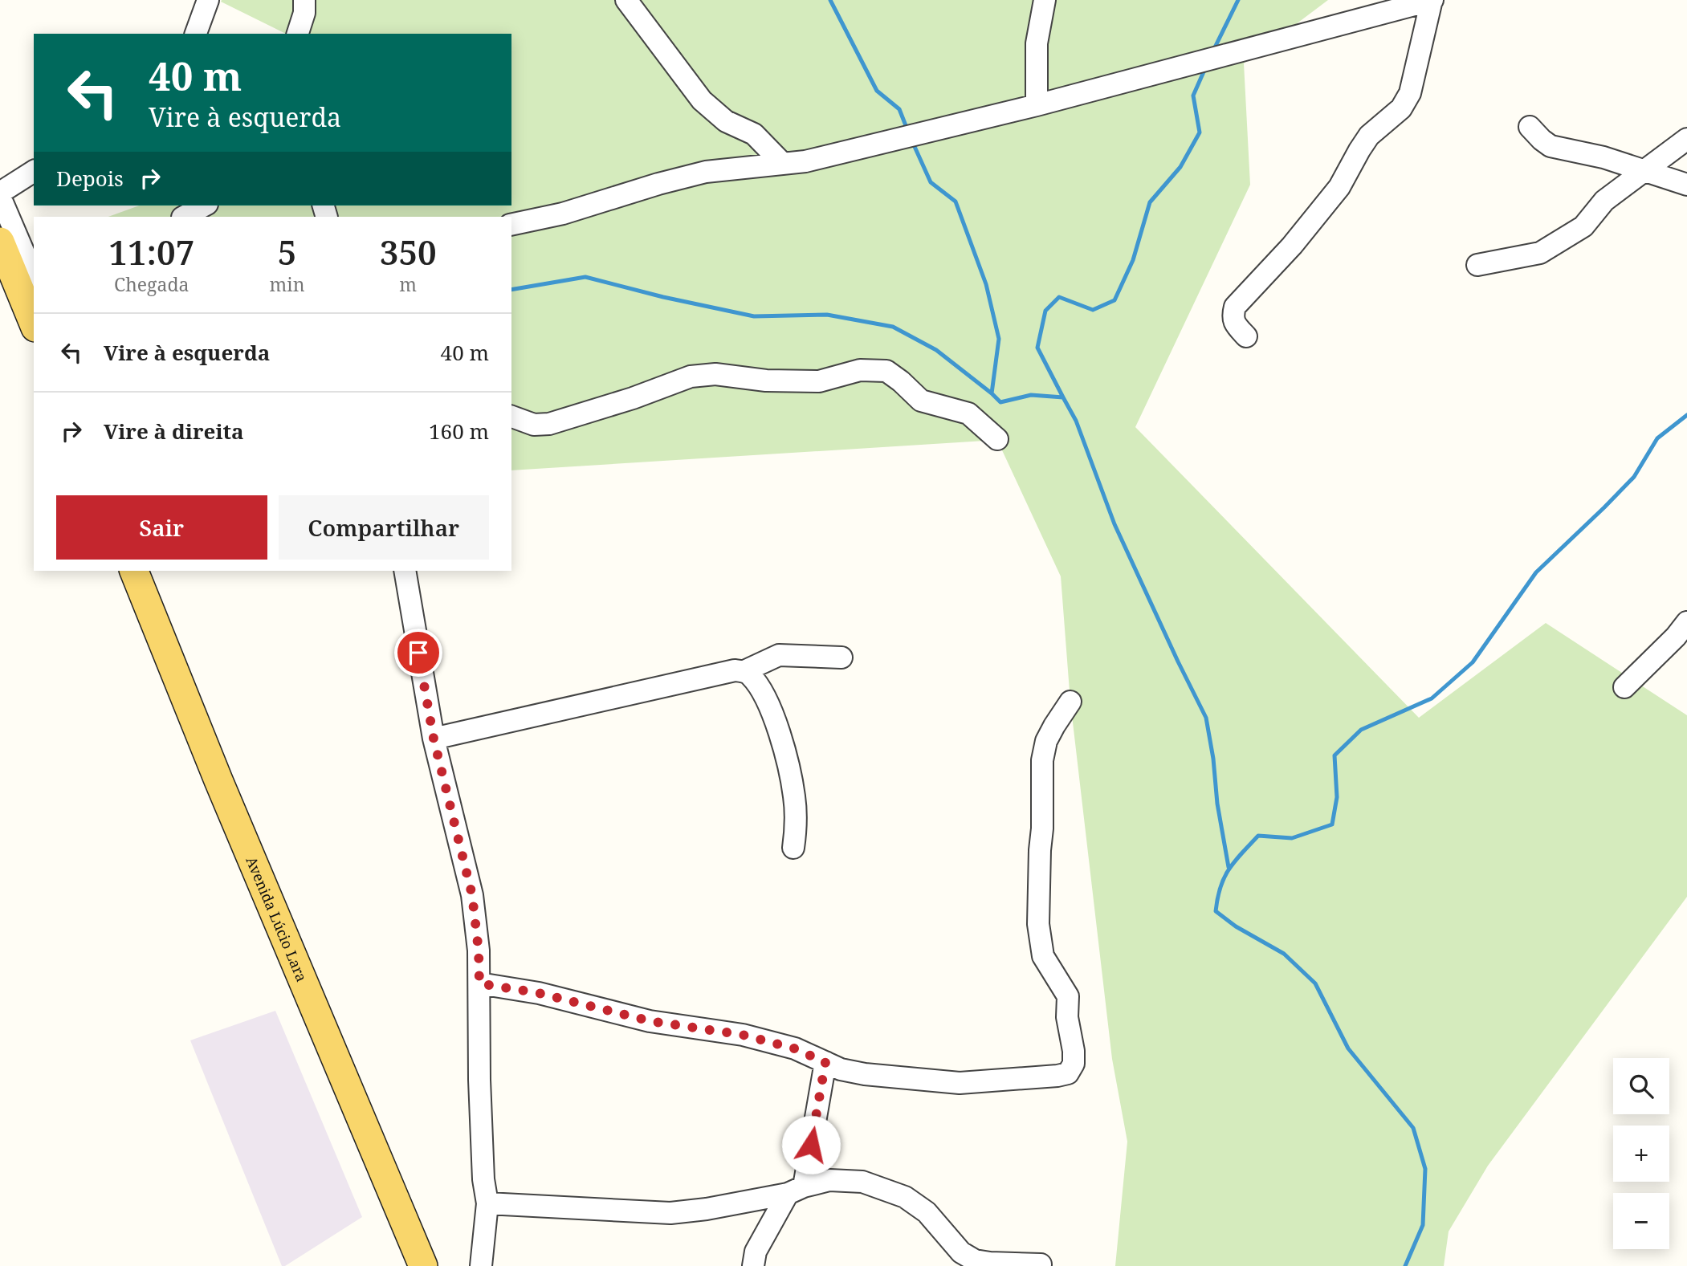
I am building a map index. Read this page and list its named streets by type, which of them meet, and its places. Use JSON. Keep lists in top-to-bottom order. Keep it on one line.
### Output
{"streets":{"main road":["Avenida Lúcio Lara"]},"page":{"turn":["40 m","Vire à esquerda"],"then":"Depois","eta":["11:07","Chegada","5","min","350","m"],"list":[{"name":"Vire à esquerda","value":"40 m"},{"name":"Vire à direita","value":"160 m"}],"buttons":["Sair","Compartilhar"],"map_buttons":["+","−"]}}
